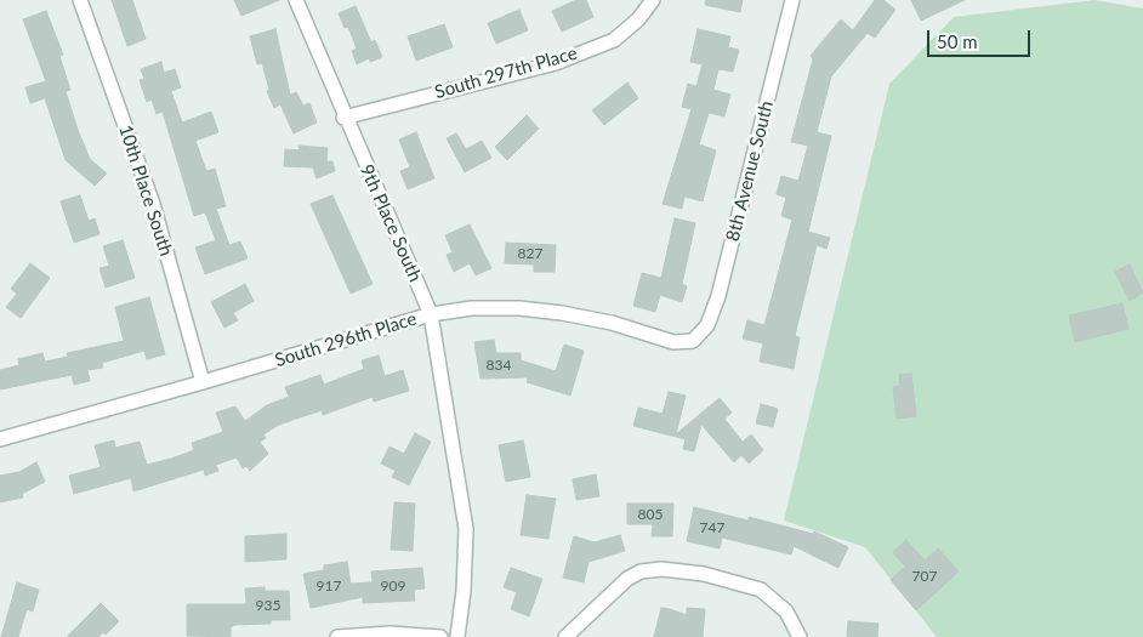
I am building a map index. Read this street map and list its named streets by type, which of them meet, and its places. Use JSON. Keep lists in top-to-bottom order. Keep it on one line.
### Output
{"streets":{"street":["South 297th Place","8th Avenue South","10th Place South","9th Place South","South 296th Place"]},"crossings":[["South 297th Place","9th Place South"],["8th Avenue South","South 296th Place"],["10th Place South","South 296th Place"],["9th Place South","South 296th Place"]],"house_numbers":["827","834","805","747","707","917","909","935"],"scale_bar":"50 m"}
